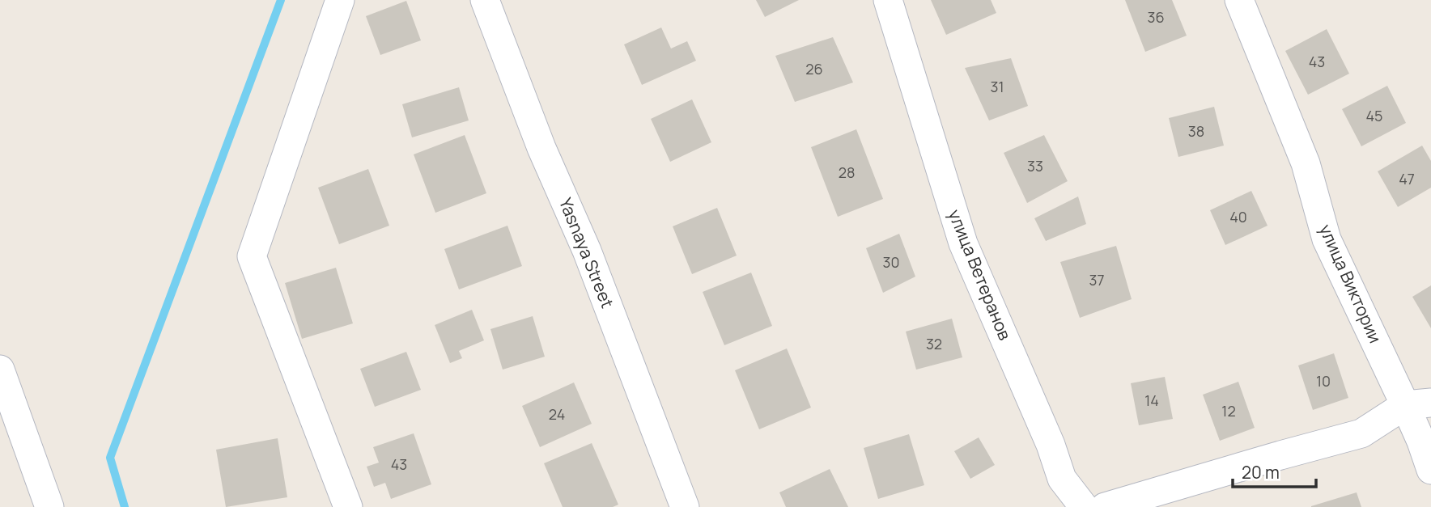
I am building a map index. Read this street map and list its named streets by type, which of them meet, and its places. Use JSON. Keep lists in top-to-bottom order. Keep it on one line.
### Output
{"streets":{"street":["Yasnaya Street","улица Ветеранов","улица Виктории"]},"house_numbers":["36","43","26","31","45","38","33","28","47","40","30","37","32","10","14","12","24","43"],"scale_bar":"20 m"}
